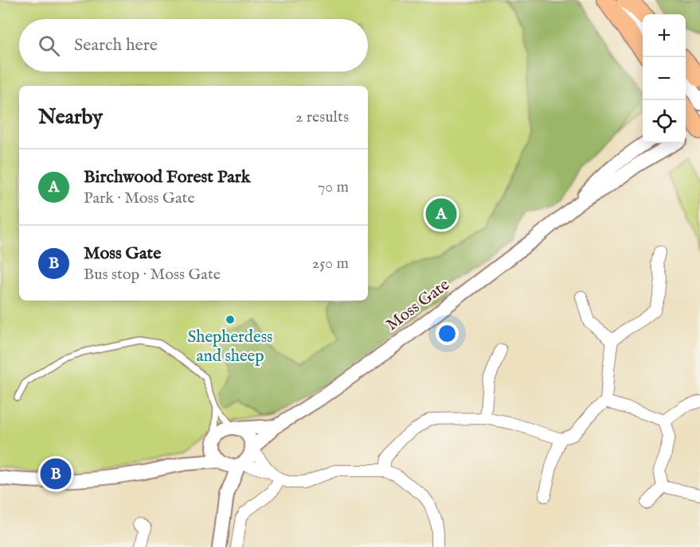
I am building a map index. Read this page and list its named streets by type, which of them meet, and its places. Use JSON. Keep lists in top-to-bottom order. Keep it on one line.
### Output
{"streets":{"street":["Moss Gate"]},"places":["Shepherdess and sheep"],"page":{"map_buttons":["+","−"],"search":"Search here","heading":["Nearby","2 results"],"list":[{"mark":"A","name":"Birchwood Forest Park","note":"Park · Moss Gate","value":"70 m"},{"mark":"B","name":"Moss Gate","note":"Bus stop · Moss Gate","value":"250 m"}],"pins":["A","B"]}}
